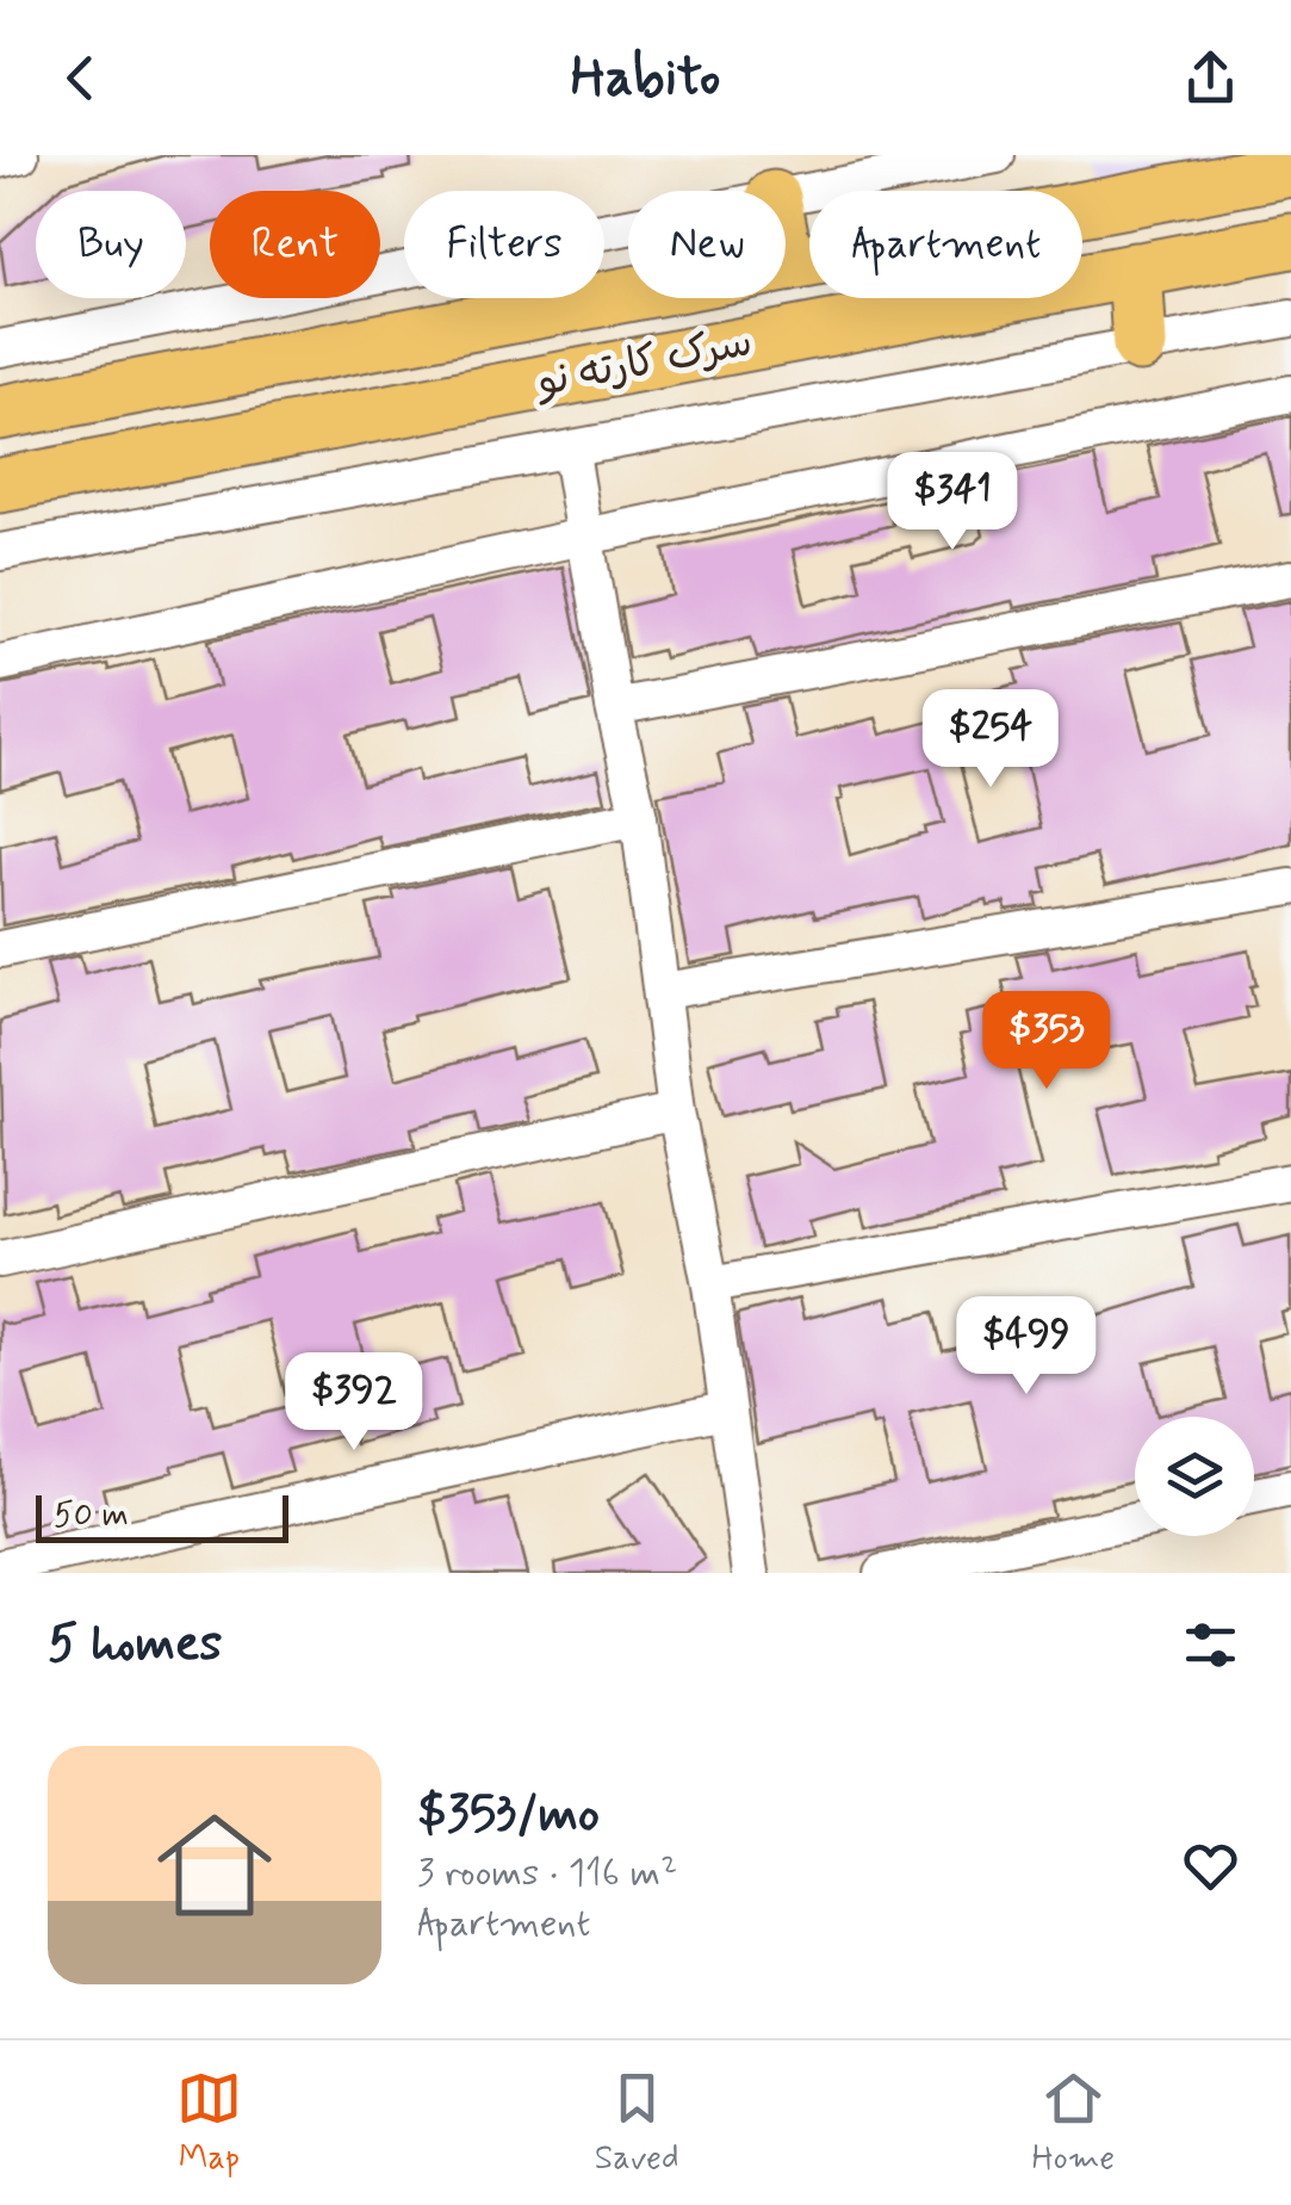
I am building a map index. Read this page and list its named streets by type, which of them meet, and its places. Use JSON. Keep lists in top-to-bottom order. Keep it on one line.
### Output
{"streets":{"highway":["سرک کارته نو"]},"scale_bar":"50 m","page":{"header":"Habito","chip":["Buy","Rent","Filters","New","Apartment"],"price":["$341","$254","$353","$499","$392"],"scale":"50 m","heading":"5 homes","list":[{"name":"$353/mo","note":"3 rooms · 116 m² · Apartment"}],"tabs":["Map","Saved","Home"]}}
